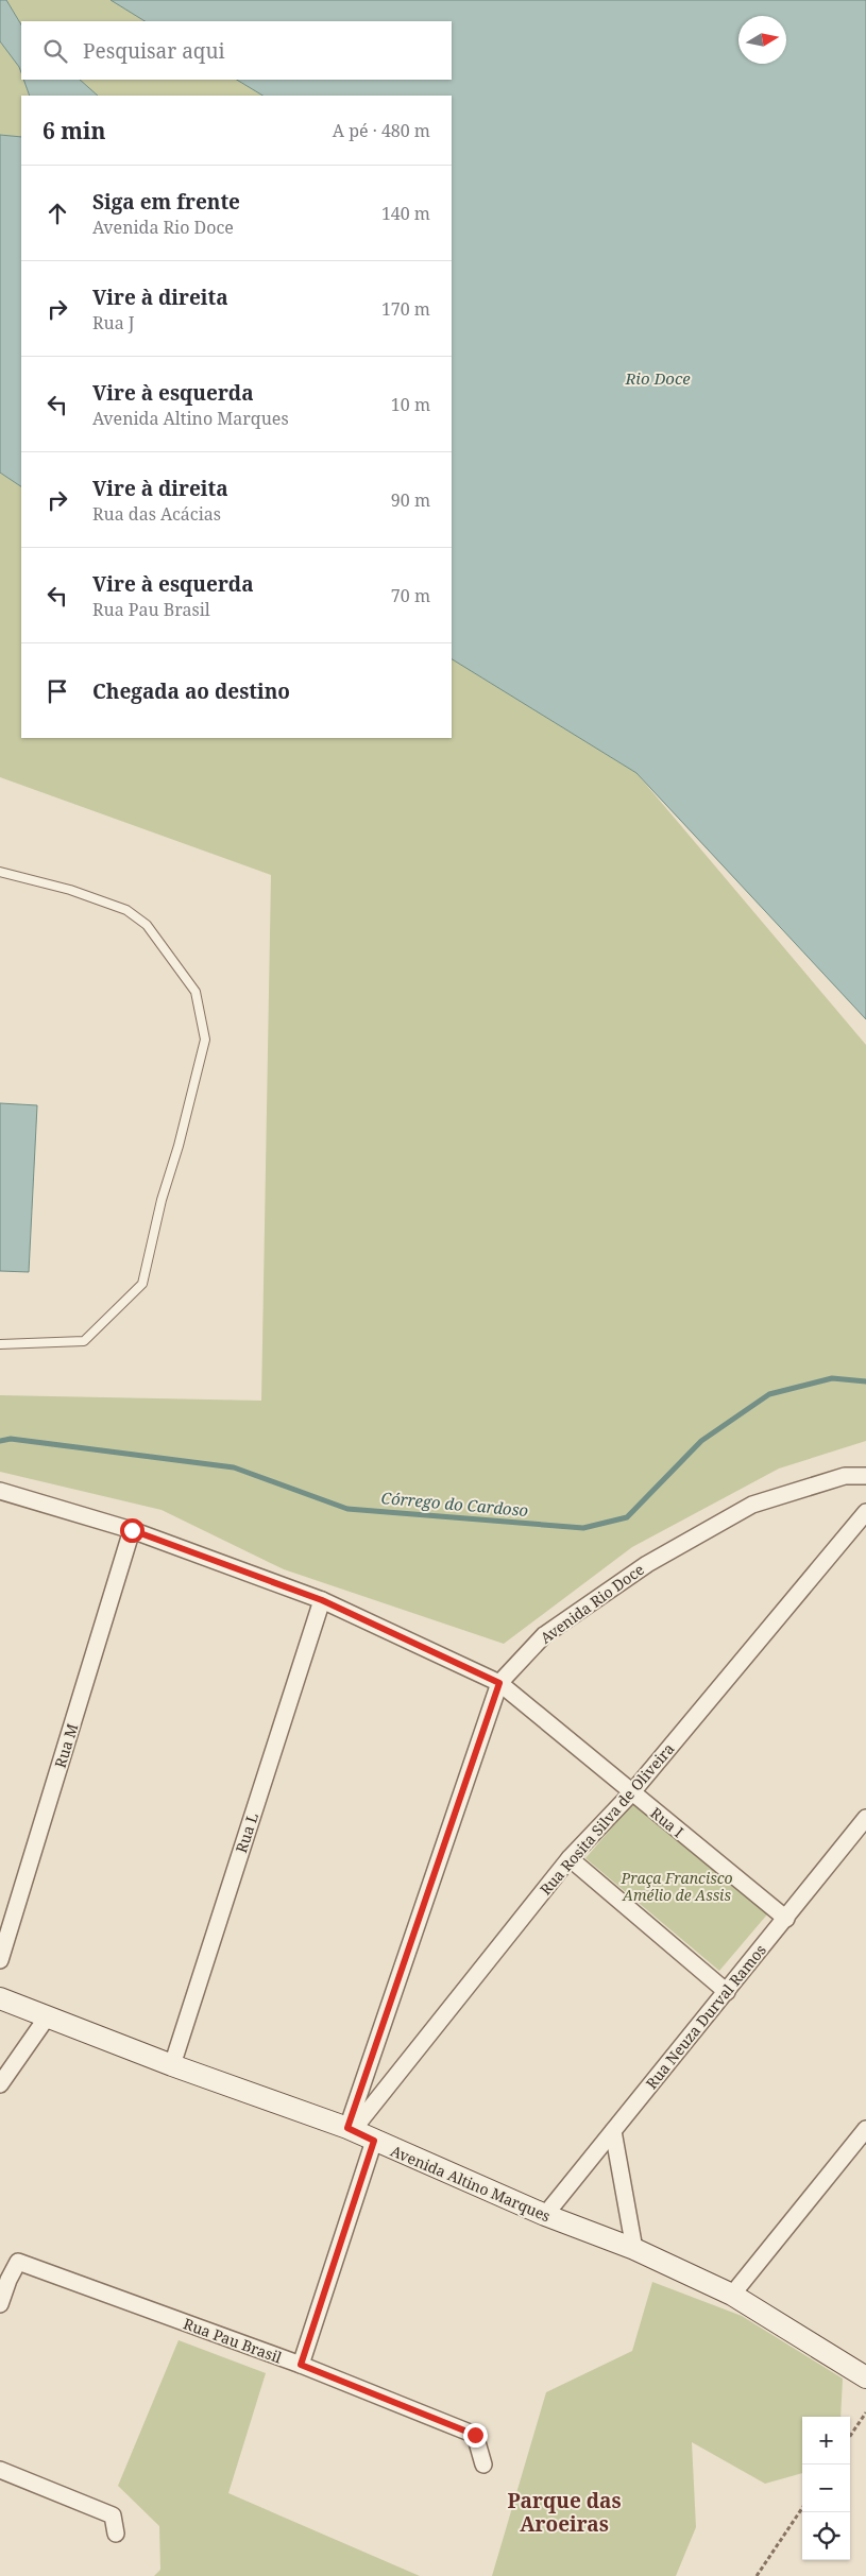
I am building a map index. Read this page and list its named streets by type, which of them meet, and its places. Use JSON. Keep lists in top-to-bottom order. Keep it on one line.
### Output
{"streets":{"main road":["Avenida Altino Marques"],"street":["Avenida Rio Doce","Rua M","Rua Rosita Silva de Oliveira","Rua I","Rua L","Rua Neuza Durval Ramos","Rua Pau Brasil"]},"crossings":[["Avenida Rio Doce","Rua I"],["Rua Rosita Silva de Oliveira","Rua I"],["Rua Rosita Silva de Oliveira","Avenida Altino Marques"],["Rua I","Rua Neuza Durval Ramos"],["Rua L","Avenida Altino Marques"],["Rua Neuza Durval Ramos","Avenida Altino Marques"]],"districts":["Parque das Aroeiras"],"water":["Rio Doce","Córrego do Cardoso"],"parks":["Praça Francisco Amélio de Assis"],"north":"right","page":{"search":"Pesquisar aqui","heading":["6 min","A pé · 480 m"],"list":[["Siga em frente","Avenida Rio Doce","140 m"],["Vire à direita","Rua J","170 m"],["Vire à esquerda","Avenida Altino Marques","10 m"],["Vire à direita","Rua das Acácias","90 m"],["Vire à esquerda","Rua Pau Brasil","70 m"],"Chegada ao destino"],"map_buttons":["+","−"]}}
